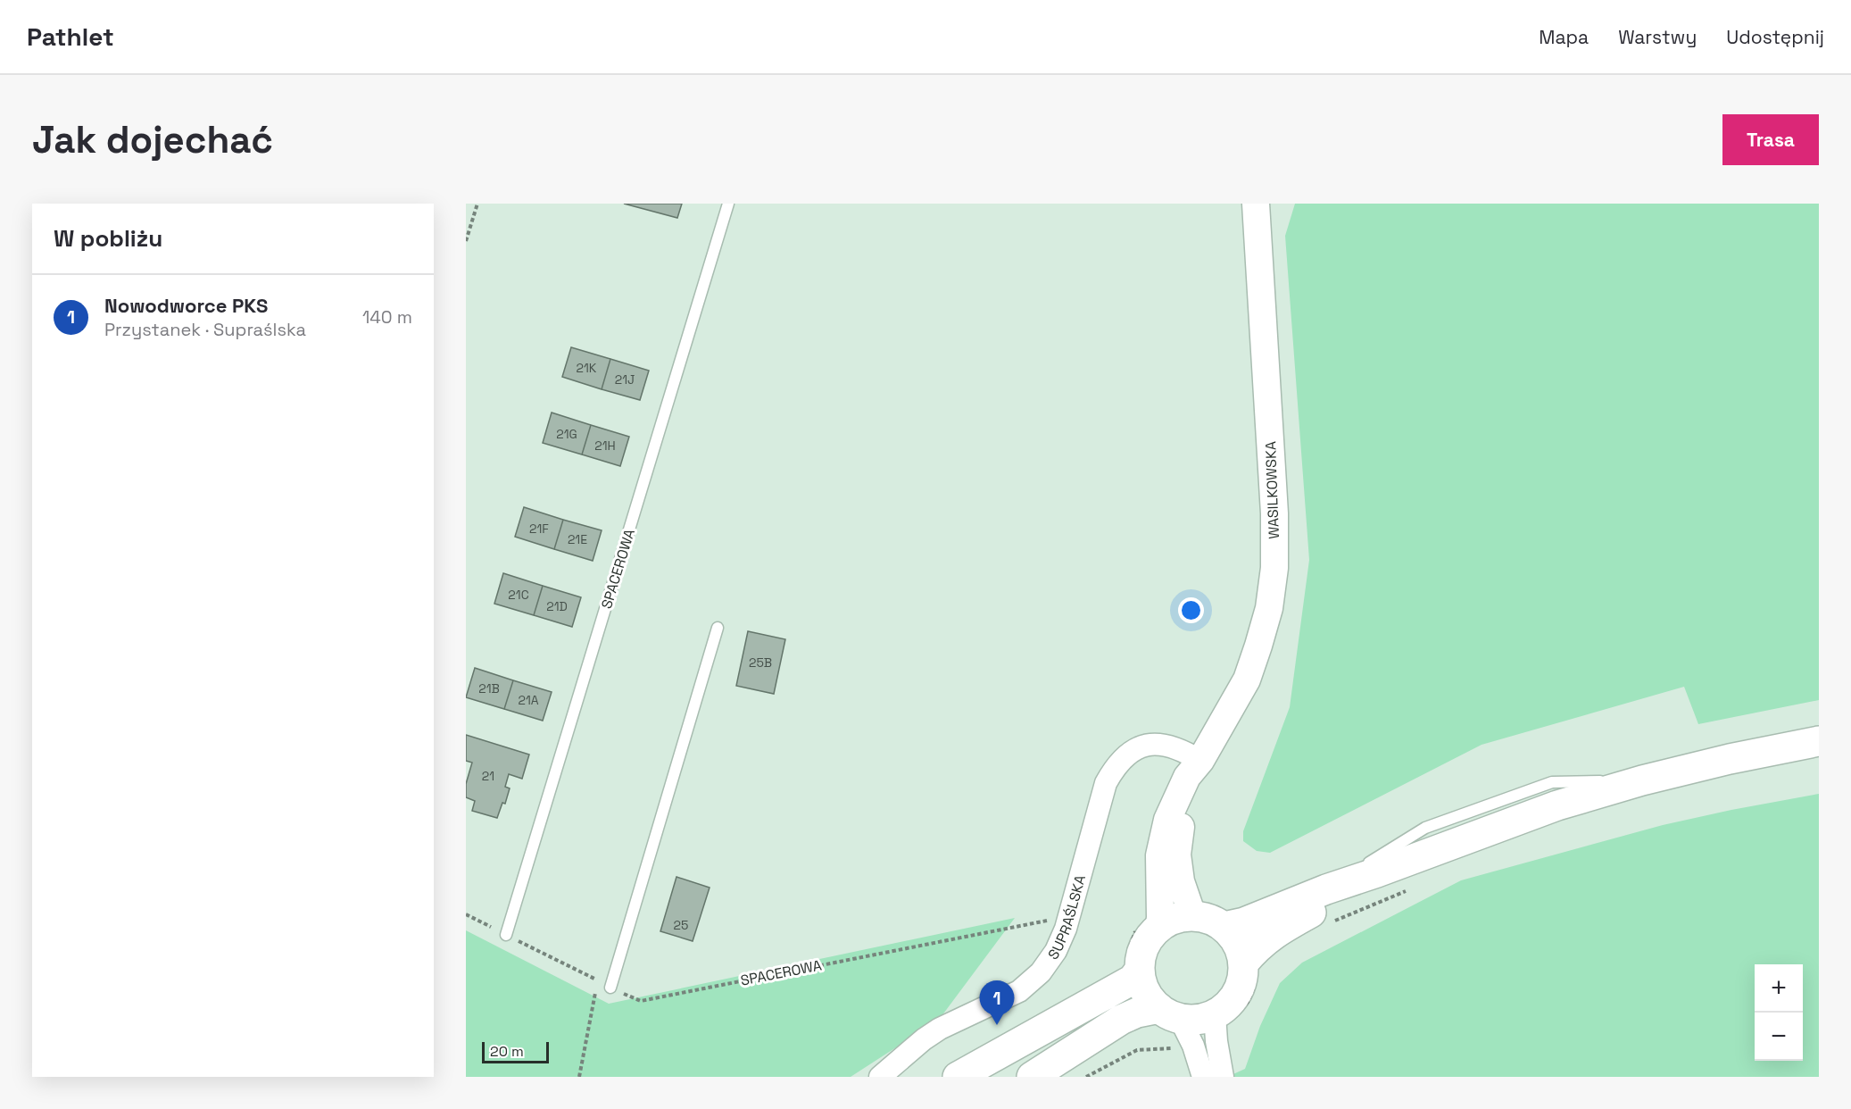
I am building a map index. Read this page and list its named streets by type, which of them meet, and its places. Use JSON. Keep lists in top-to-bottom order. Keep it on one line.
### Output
{"streets":{"street":["WASILKOWSKA","SUPRAŚLSKA"],"lane":["SPACEROWA"]},"crossings":[["WASILKOWSKA","SUPRAŚLSKA"],["SPACEROWA","SUPRAŚLSKA"]],"house_numbers":["21K","21J","21G","21H","21F","21E","21C","21D","25B","21B","21A","21","25"],"scale_bar":"20 m","page":{"header":"Pathlet","nav":["Mapa","Warstwy","Udostępnij"],"buttons":"Trasa","title":"Jak dojechać","heading":"W pobliżu","list":[{"mark":"1","name":"Nowodworce PKS","note":"Przystanek · Supraślska","value":"140 m"}],"map_buttons":["+","−"],"pins":"1","scale":"20 m"}}
